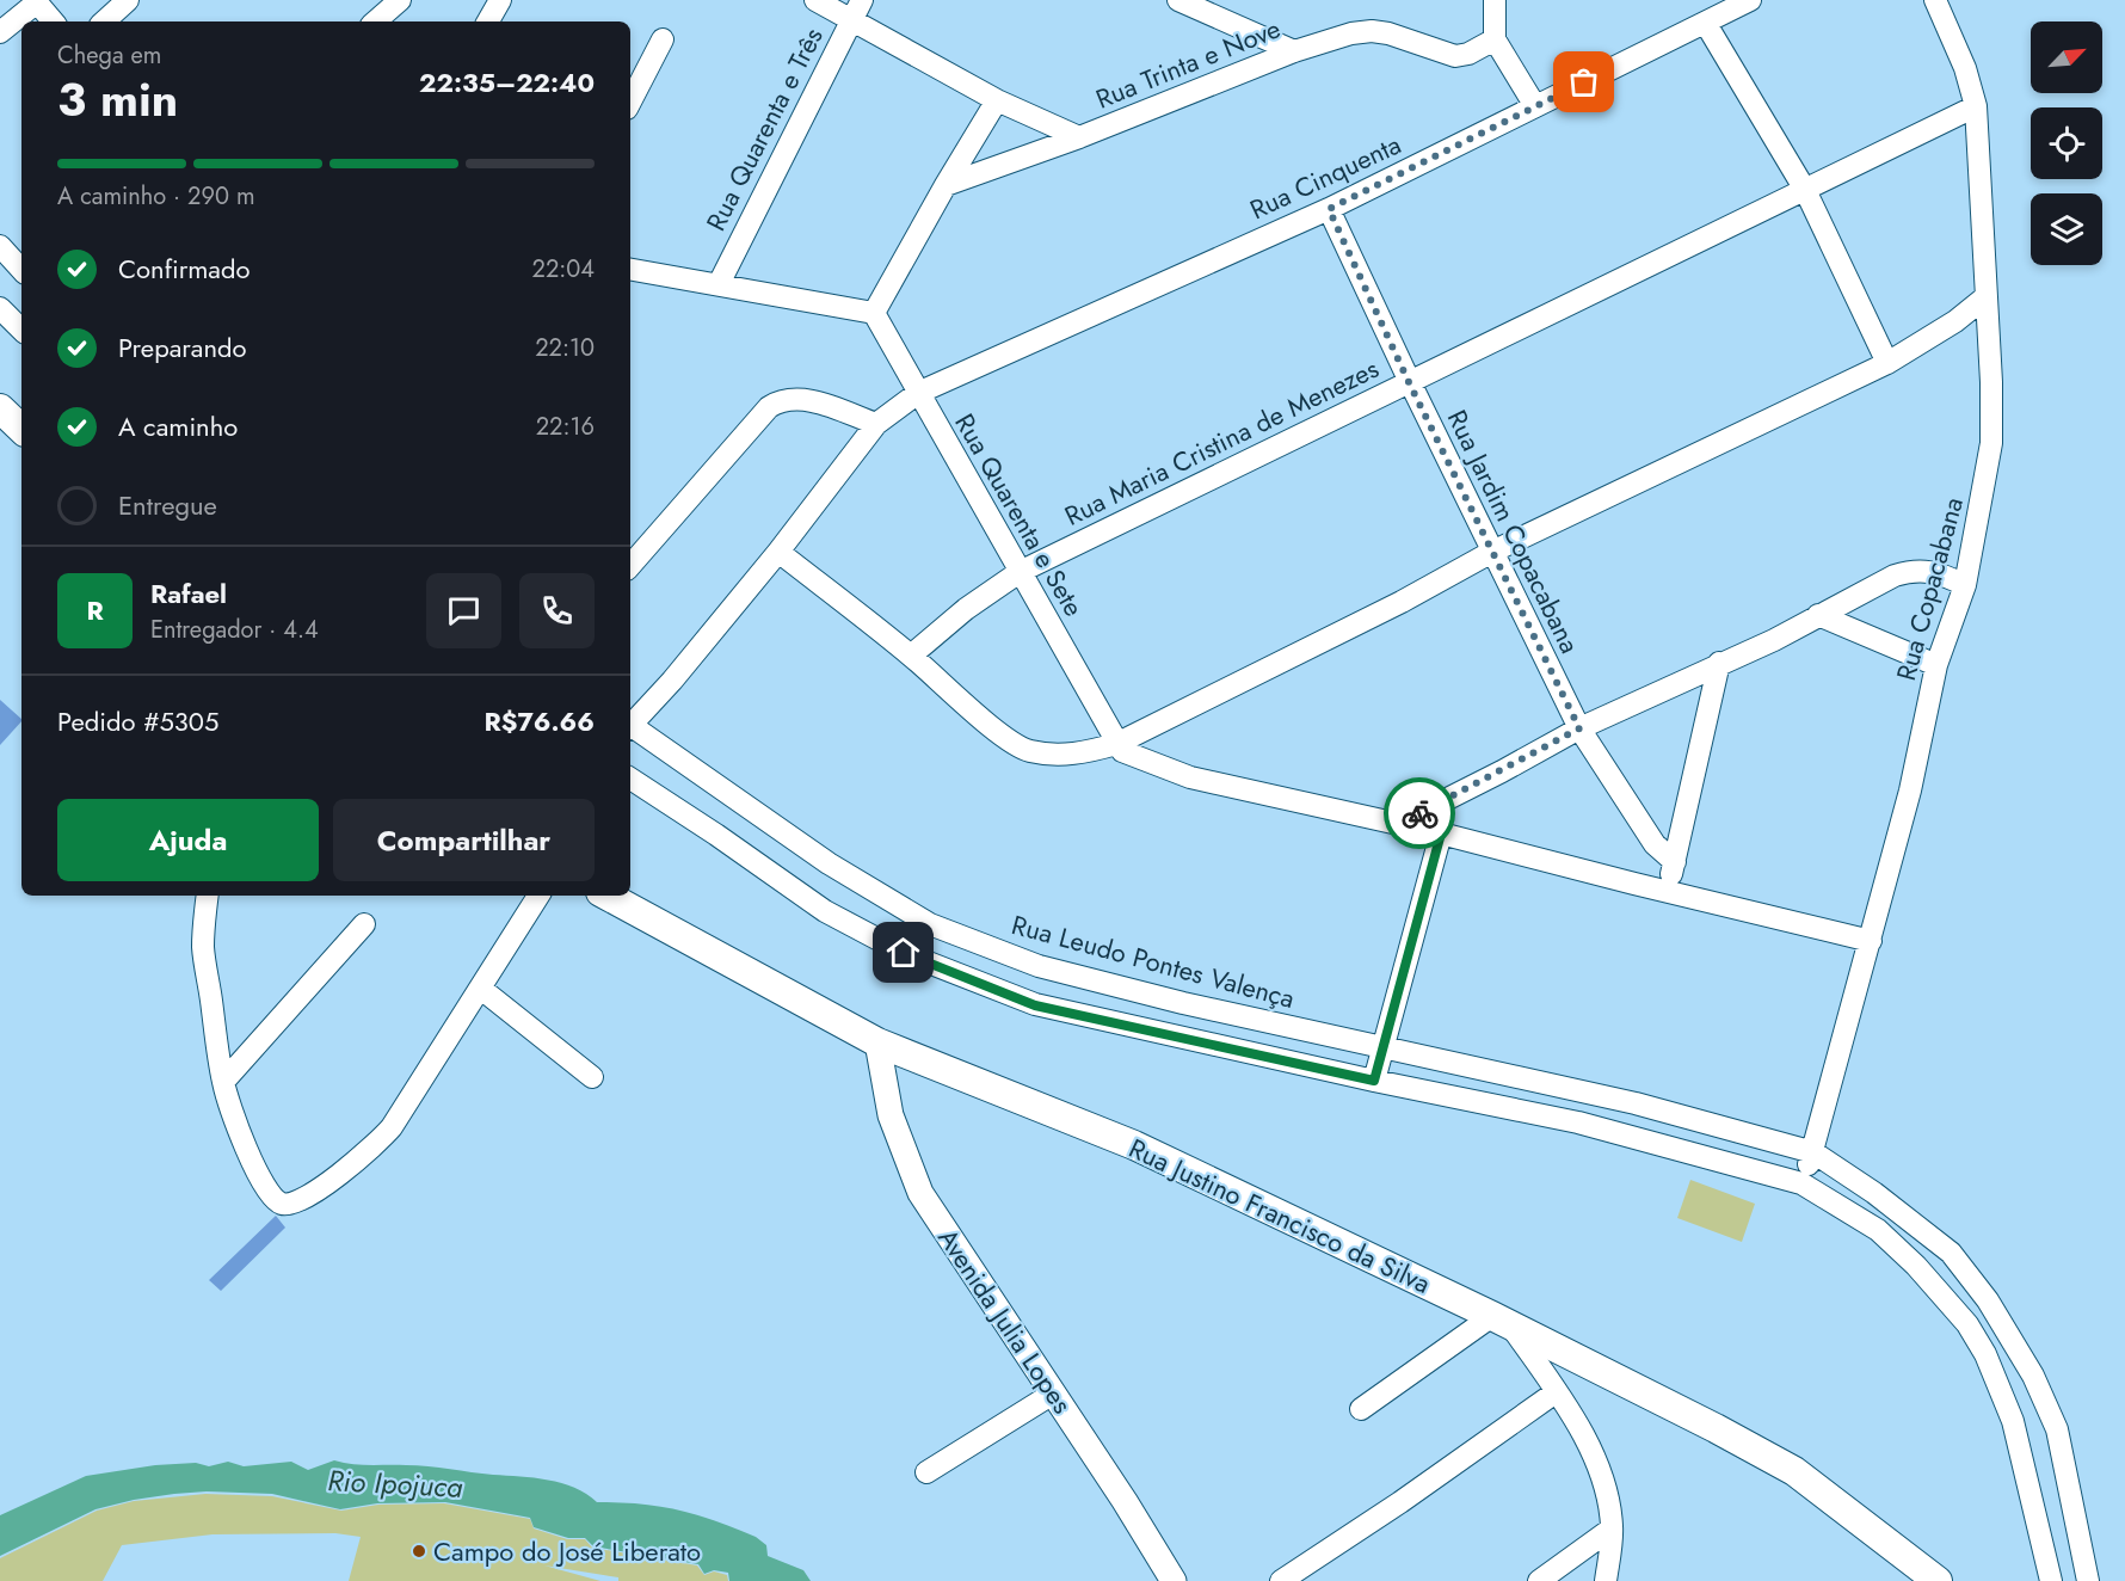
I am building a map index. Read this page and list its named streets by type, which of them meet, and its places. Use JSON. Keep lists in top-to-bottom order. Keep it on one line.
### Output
{"streets":{"main road":["Rua Justino Francisco da Silva"],"street":["Rua Trinta e Nove","Rua Quarenta e Três","Rua Cinquenta","Rua Maria Cristina de Menezes","Rua Quarenta e Sete","Rua Jardim Copacabana","Rua Copacabana","Rua Leudo Pontes Valença","Avenida Julia Lopes"]},"crossings":[["Rua Cinquenta","Rua Quarenta e Sete"],["Rua Cinquenta","Rua Jardim Copacabana"],["Rua Maria Cristina de Menezes","Rua Quarenta e Sete"],["Rua Maria Cristina de Menezes","Rua Jardim Copacabana"],["Rua Maria Cristina de Menezes","Rua Copacabana"],["Rua Copacabana","Rua Leudo Pontes Valença"],["Rua Justino Francisco da Silva","Avenida Julia Lopes"]],"water":["Rio Ipojuca"],"places":["Campo do José Liberato"],"north":"top right","page":{"heading":["3 min","Chega em","22:35–22:40"],"panel":["Rafael","Entregador · 4.4","Pedido #5305","R$76.66"],"bar":"A caminho · 290 m","list":[["Confirmado","22:04"],["Preparando","22:10"],["A caminho","22:16"],"Entregue"],"round":"R","buttons":["Ajuda","Compartilhar"]}}
